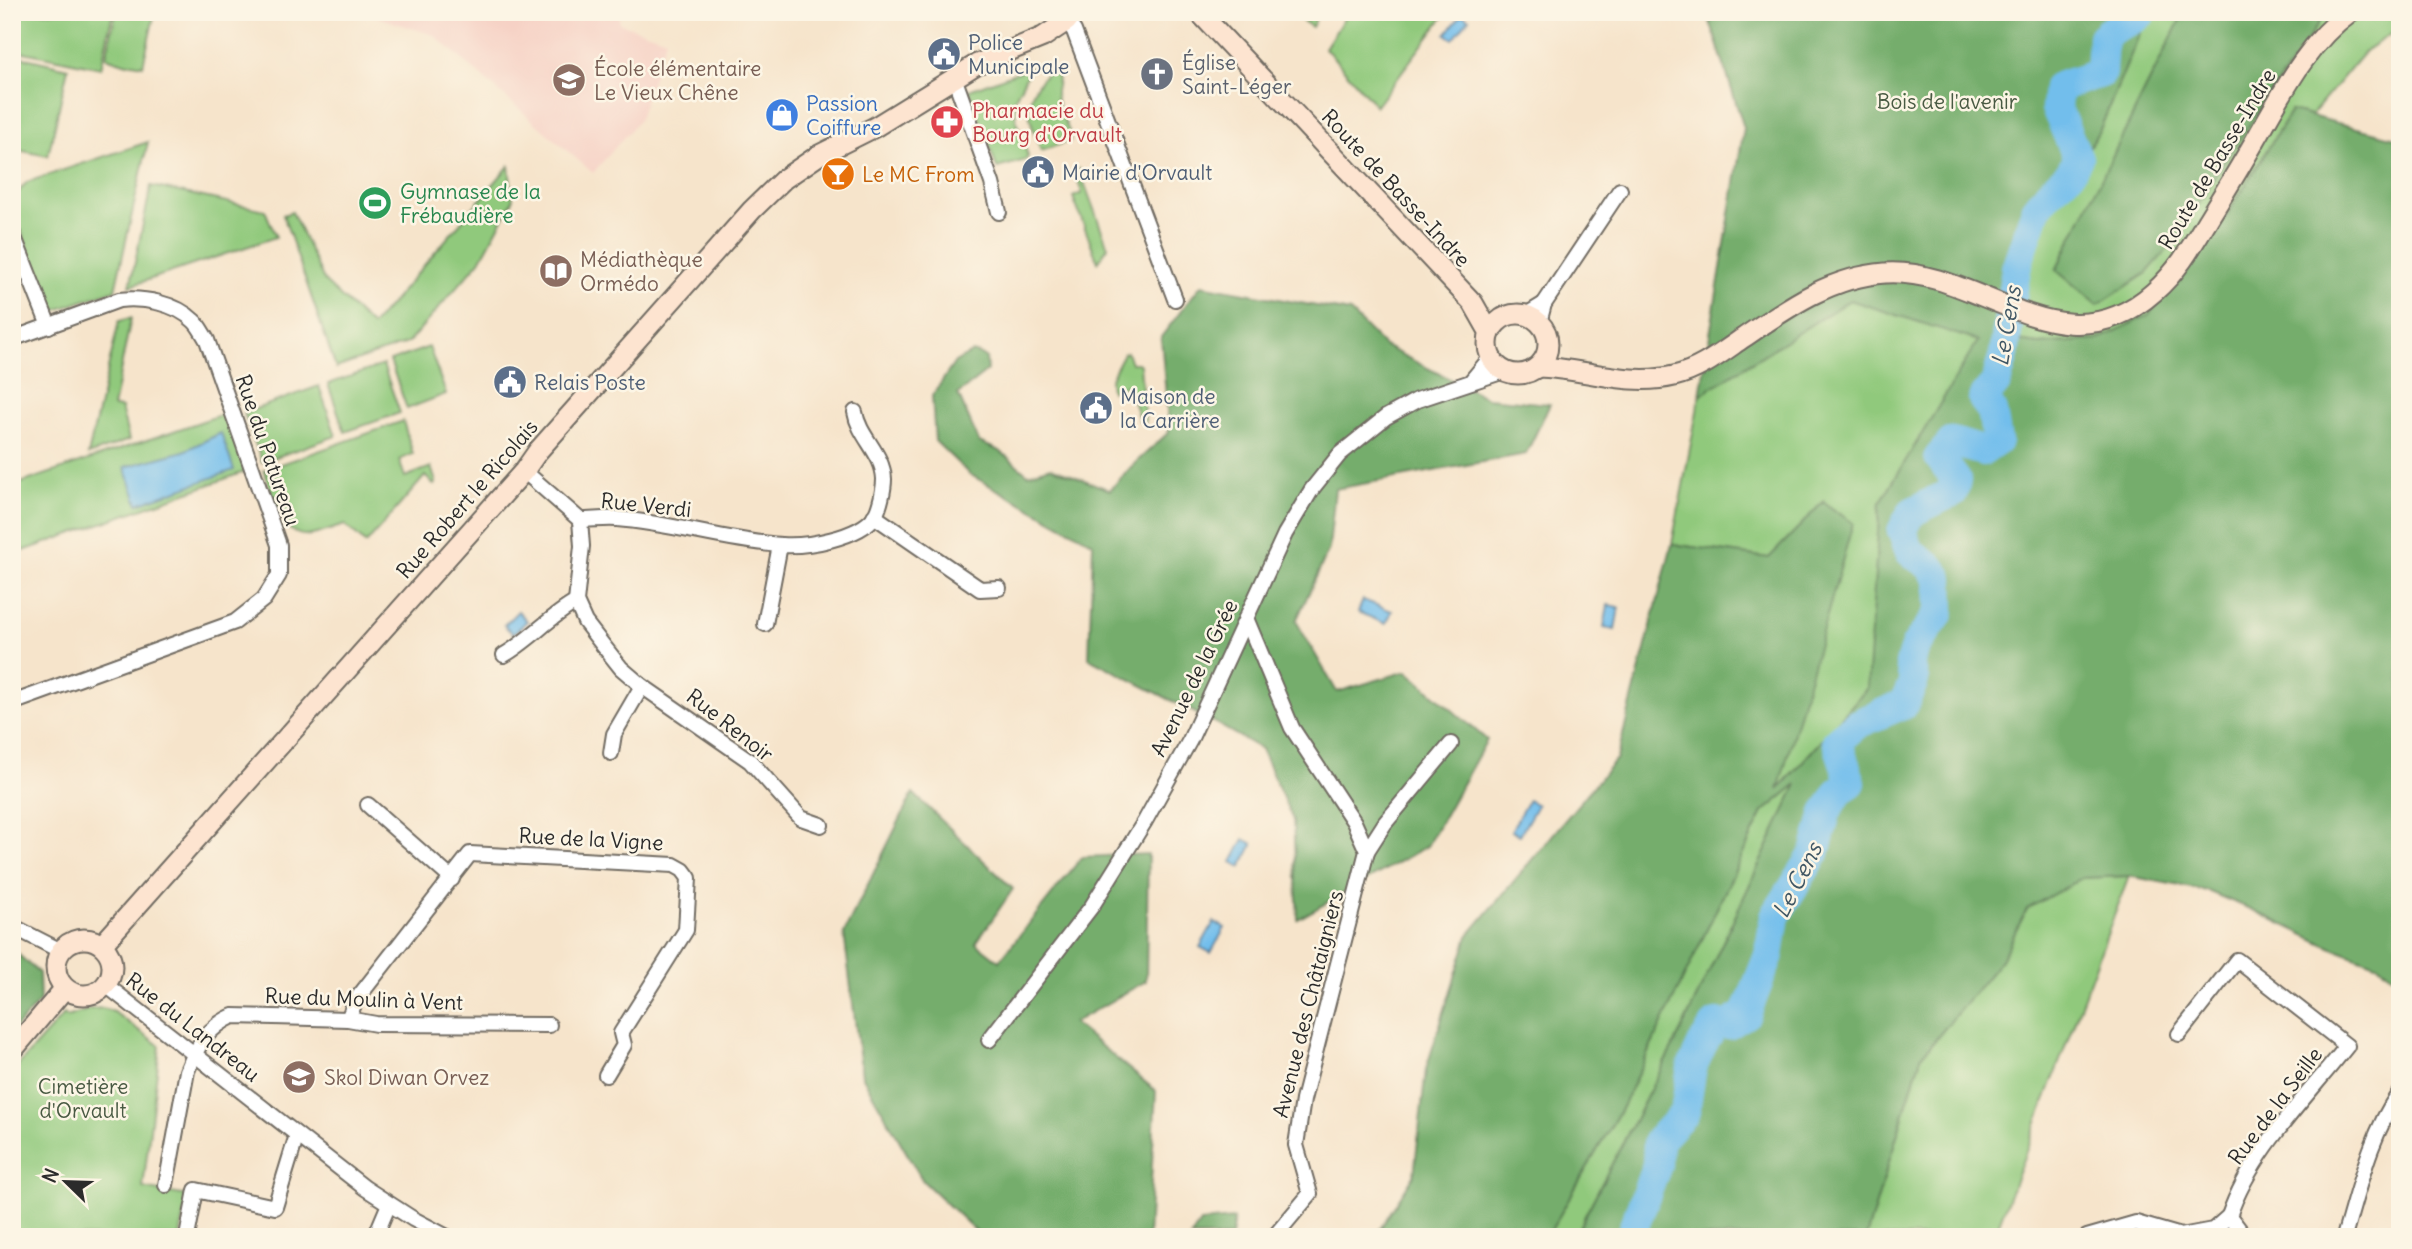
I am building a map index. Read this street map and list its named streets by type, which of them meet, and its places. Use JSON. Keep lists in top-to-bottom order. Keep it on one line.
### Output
{"streets":{"main road":["Route de Basse-Indre","Rue Robert le Ricolais"],"street":["Rue du Patureau","Rue Verdi","Avenue de la Grée","Rue Renoir","Rue de la Vigne","Rue du Moulin à Vent","Avenue des Châtaigniers","Rue du Landreau","Rue de la Seille"]},"crossings":[["Route de Basse-Indre","Avenue de la Grée"],["Rue Robert le Ricolais","Rue Verdi"],["Rue Robert le Ricolais","Rue du Landreau"],["Rue de la Vigne","Rue du Moulin à Vent"],["Rue du Moulin à Vent","Rue du Landreau"]],"water":["Le Cens"],"parks":["Bois de l'avenir","Cimetière d'Orvault"],"places":{"public building":["Police Municipale","Mairie d'Orvault","Relais Poste","Maison de la Carrière"],"church":["Église Saint-Léger"],"school or university":["École élémentaire Le Vieux Chêne","Skol Diwan Orvez"],"shop":["Passion Coiffure"],"pharmacy":["Pharmacie du Bourg d'Orvault"],"bar":["Le MC From"],"sports":["Gymnase de la Frébaudière"],"library":["Médiathèque Ormédo"]},"north":"top left"}
